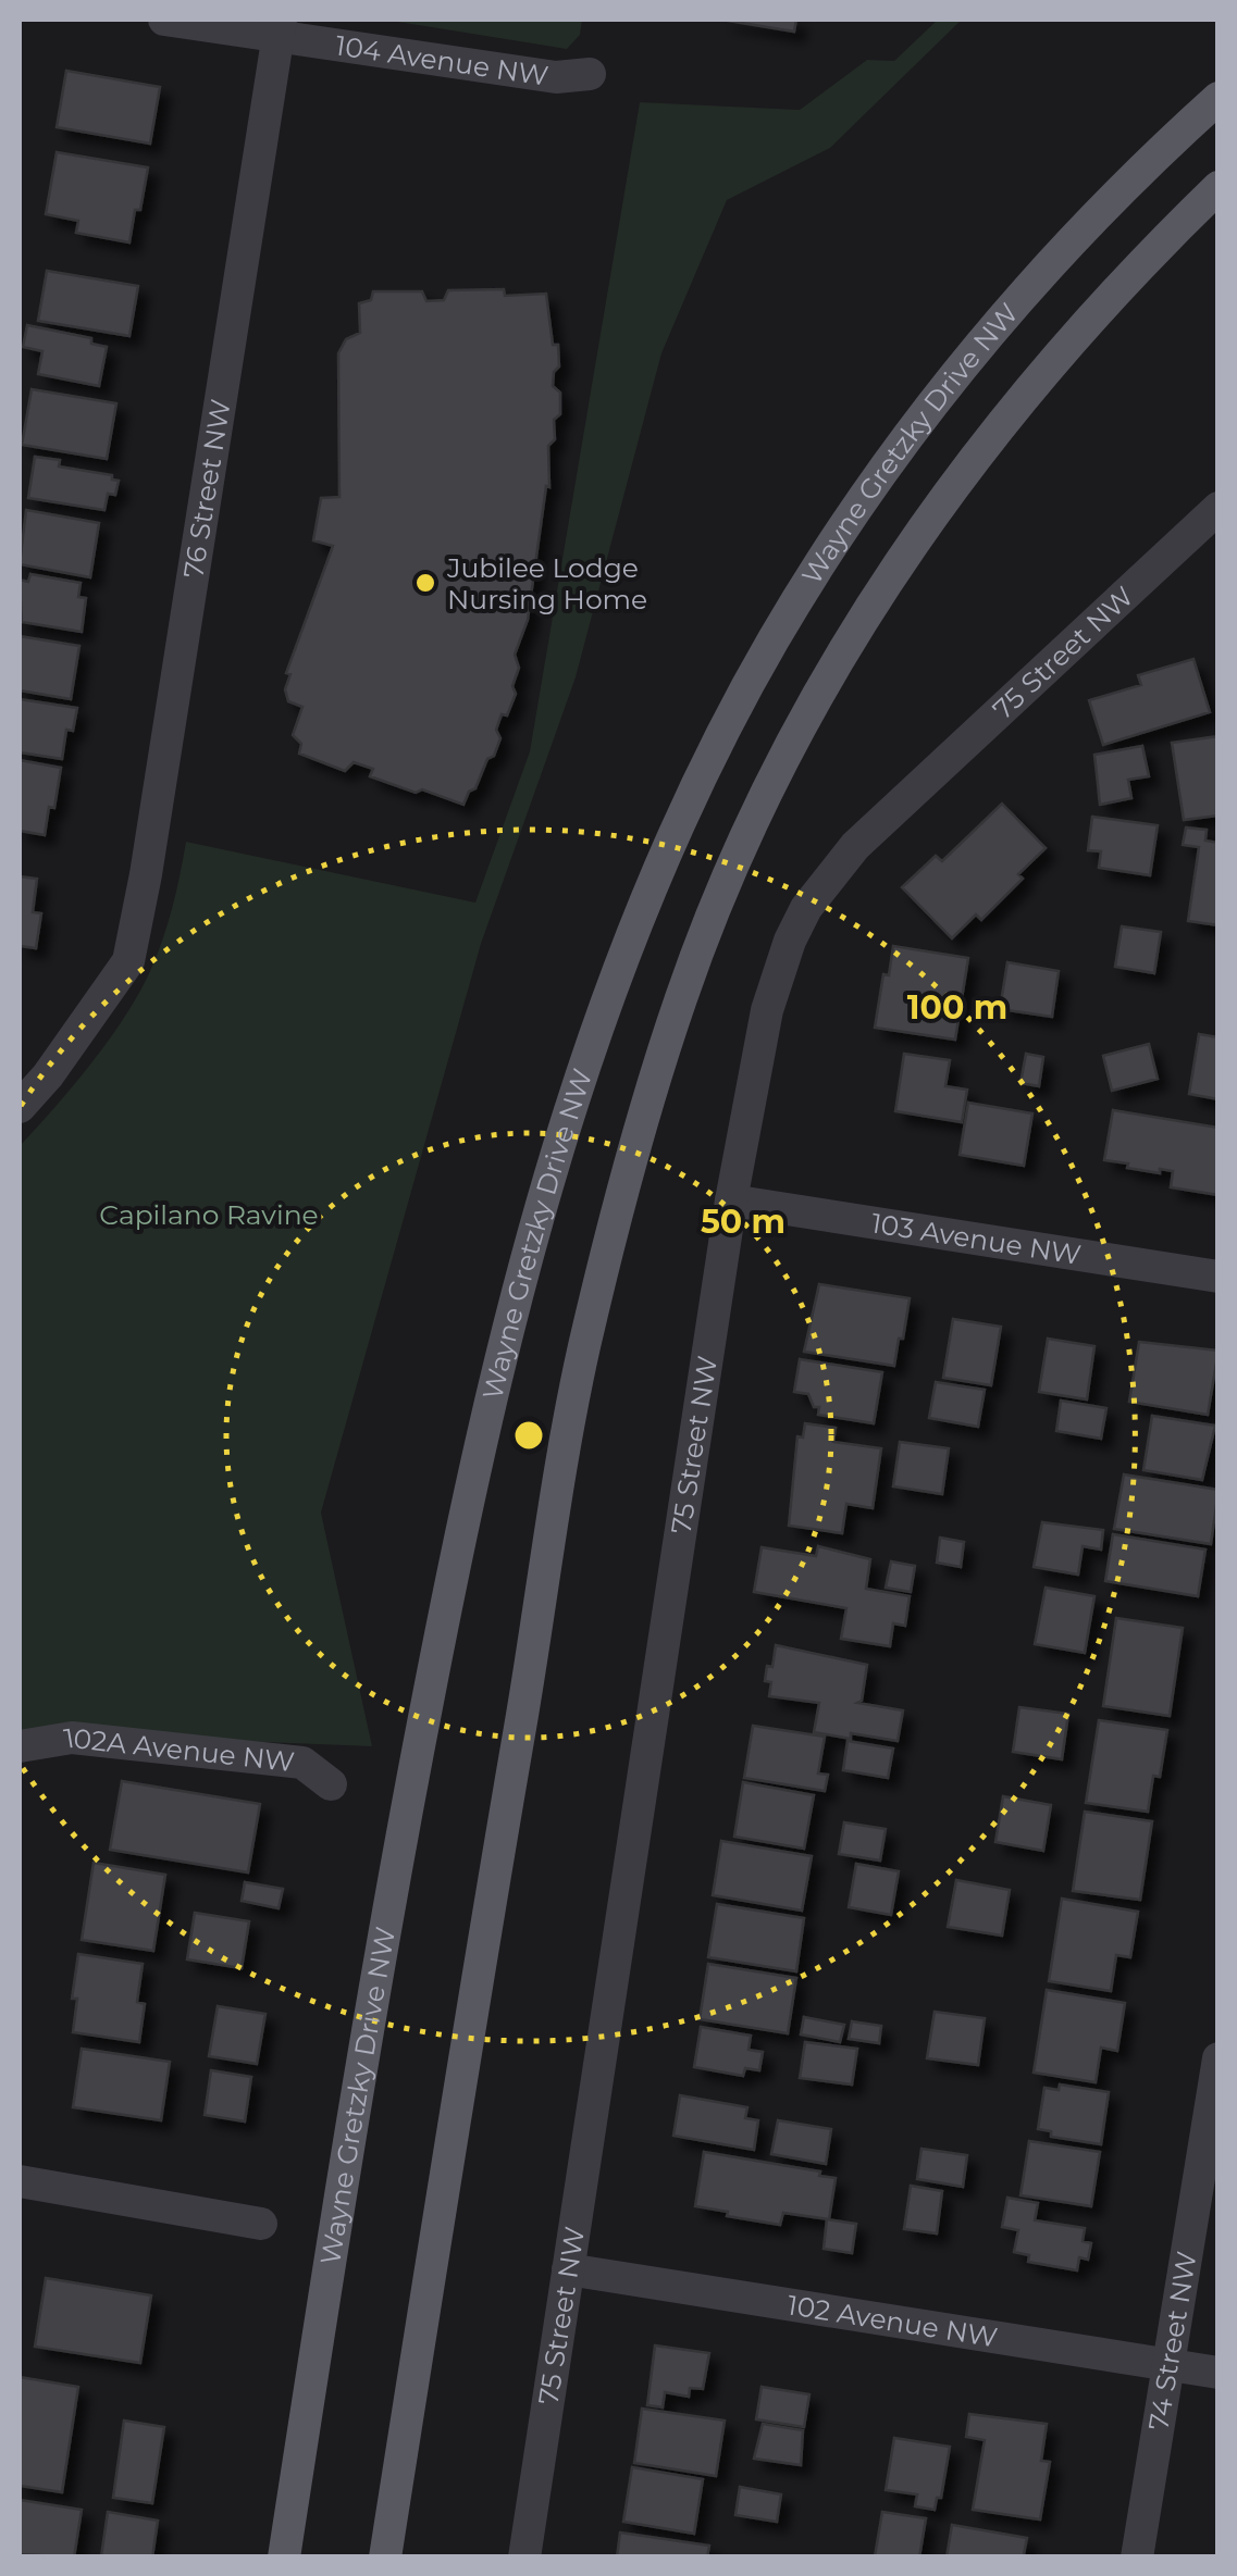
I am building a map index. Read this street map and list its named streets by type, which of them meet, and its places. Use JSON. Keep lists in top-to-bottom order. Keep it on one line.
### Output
{"streets":{"main road":["Wayne Gretzky Drive NW"],"street":["104 Avenue NW","76 Street NW","75 Street NW","103 Avenue NW","102A Avenue NW","102 Avenue NW","74 Street NW"]},"crossings":[["104 Avenue NW","76 Street NW"],["75 Street NW","103 Avenue NW"],["75 Street NW","102 Avenue NW"],["102 Avenue NW","74 Street NW"]],"parks":["Capilano Ravine"],"places":["Jubilee Lodge Nursing Home"],"rings":["100 m","50 m"]}
